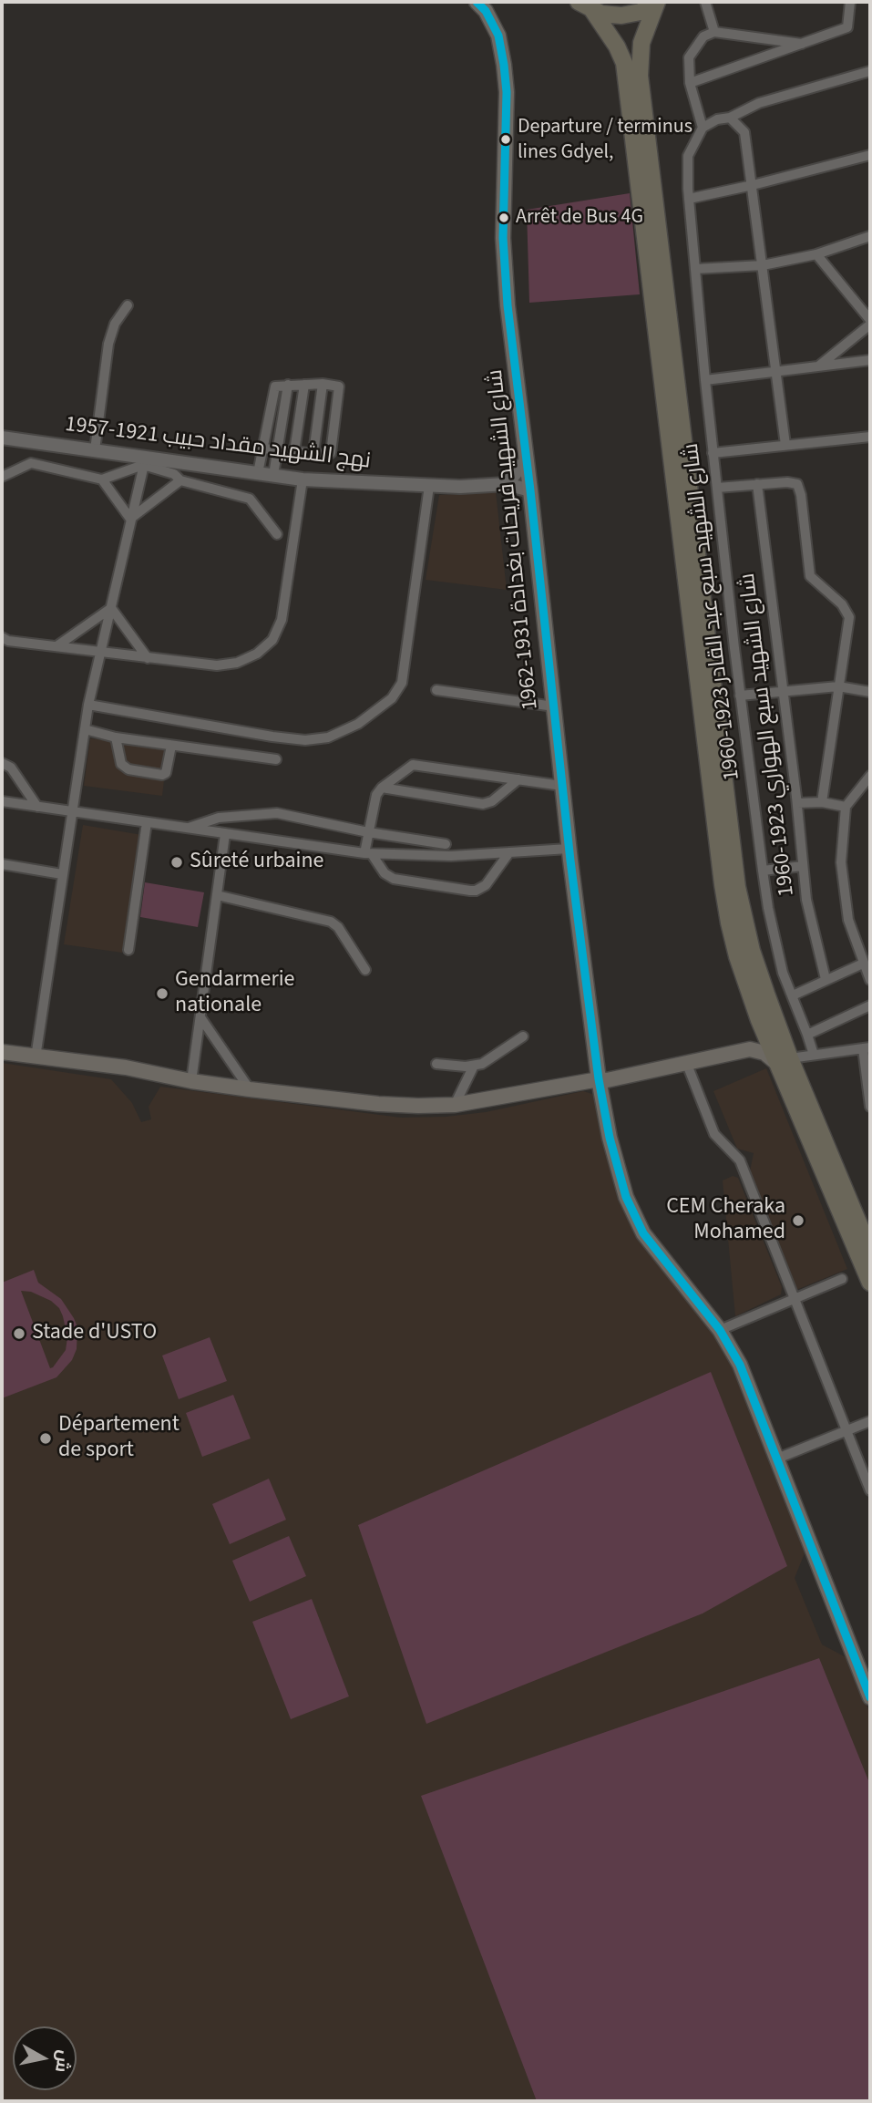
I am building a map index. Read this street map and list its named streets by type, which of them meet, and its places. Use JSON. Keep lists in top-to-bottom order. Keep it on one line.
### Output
{"streets":{"main road":["شارع الشهيد فريحات بغدادة 1931-1962"],"street":["نهج الشهيد مقداد حبيب 1921-1957","شارع الشهيد سبع عبد القادر 1923-1960","شارع الشهيد سبع الهواري 1923-1960"]},"crossings":[["نهج الشهيد مقداد حبيب 1921-1957","شارع الشهيد فريحات بغدادة 1931-1962"]],"places":["Departure / terminus lines Gdyel,","Arrêt de Bus 4G","Sûreté urbaine","Gendarmerie nationale","CEM Cheraka Mohamed","Stade d'USTO","Département de sport"],"north":"right"}
